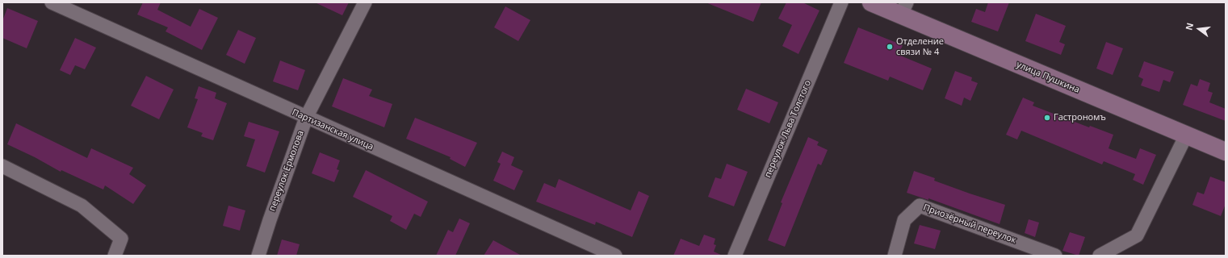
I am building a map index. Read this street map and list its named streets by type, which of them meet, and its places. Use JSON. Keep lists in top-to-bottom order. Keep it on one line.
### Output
{"streets":{"street":["улица Пушкина","переулок Льва Толстого","Партизанская улица","переулок Ермолова","Приозёрный переулок"]},"crossings":[["Партизанская улица","переулок Ермолова"]],"places":["Отделение связи № 4","Гастрономъ"],"north":"left"}
